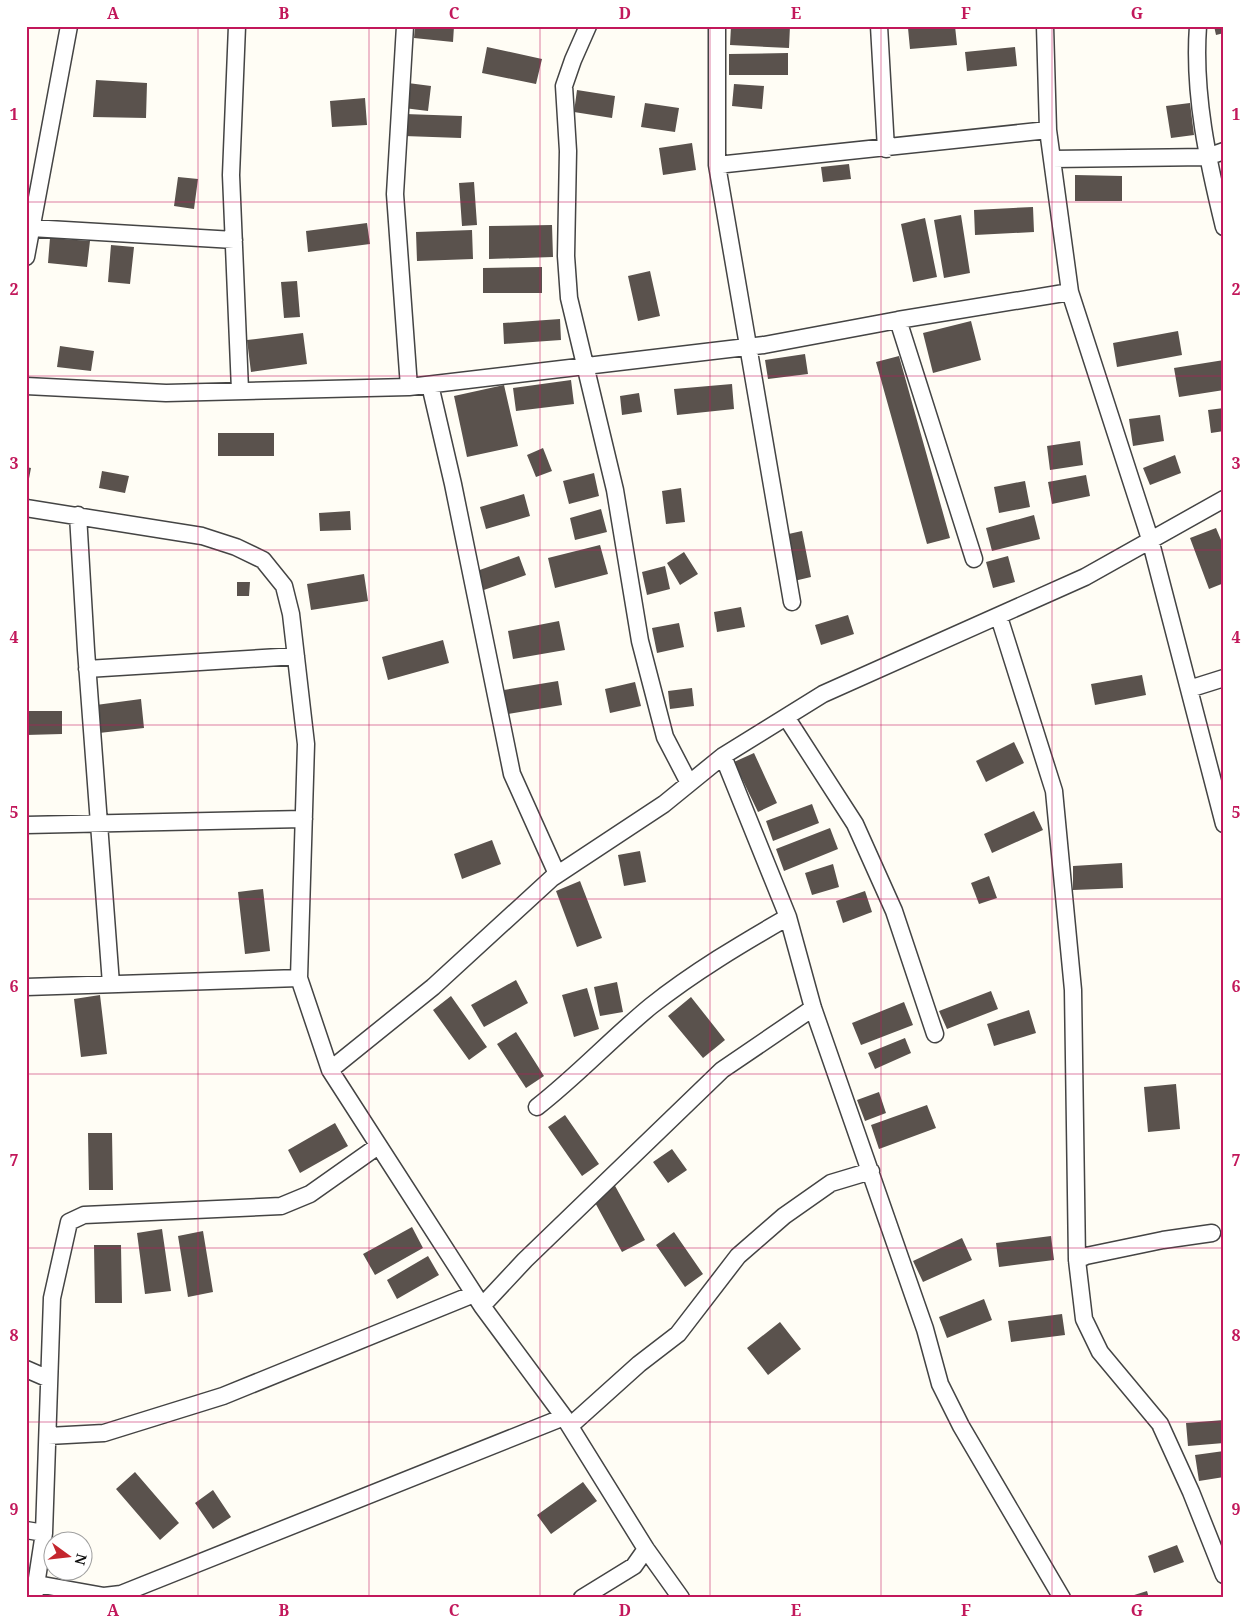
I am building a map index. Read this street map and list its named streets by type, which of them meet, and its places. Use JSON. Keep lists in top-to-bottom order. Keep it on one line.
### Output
{"north":"right","grid":{"columns":["A","B","C","D","E","F","G"],"rows":["1","2","3","4","5","6","7","8","9"]}}
